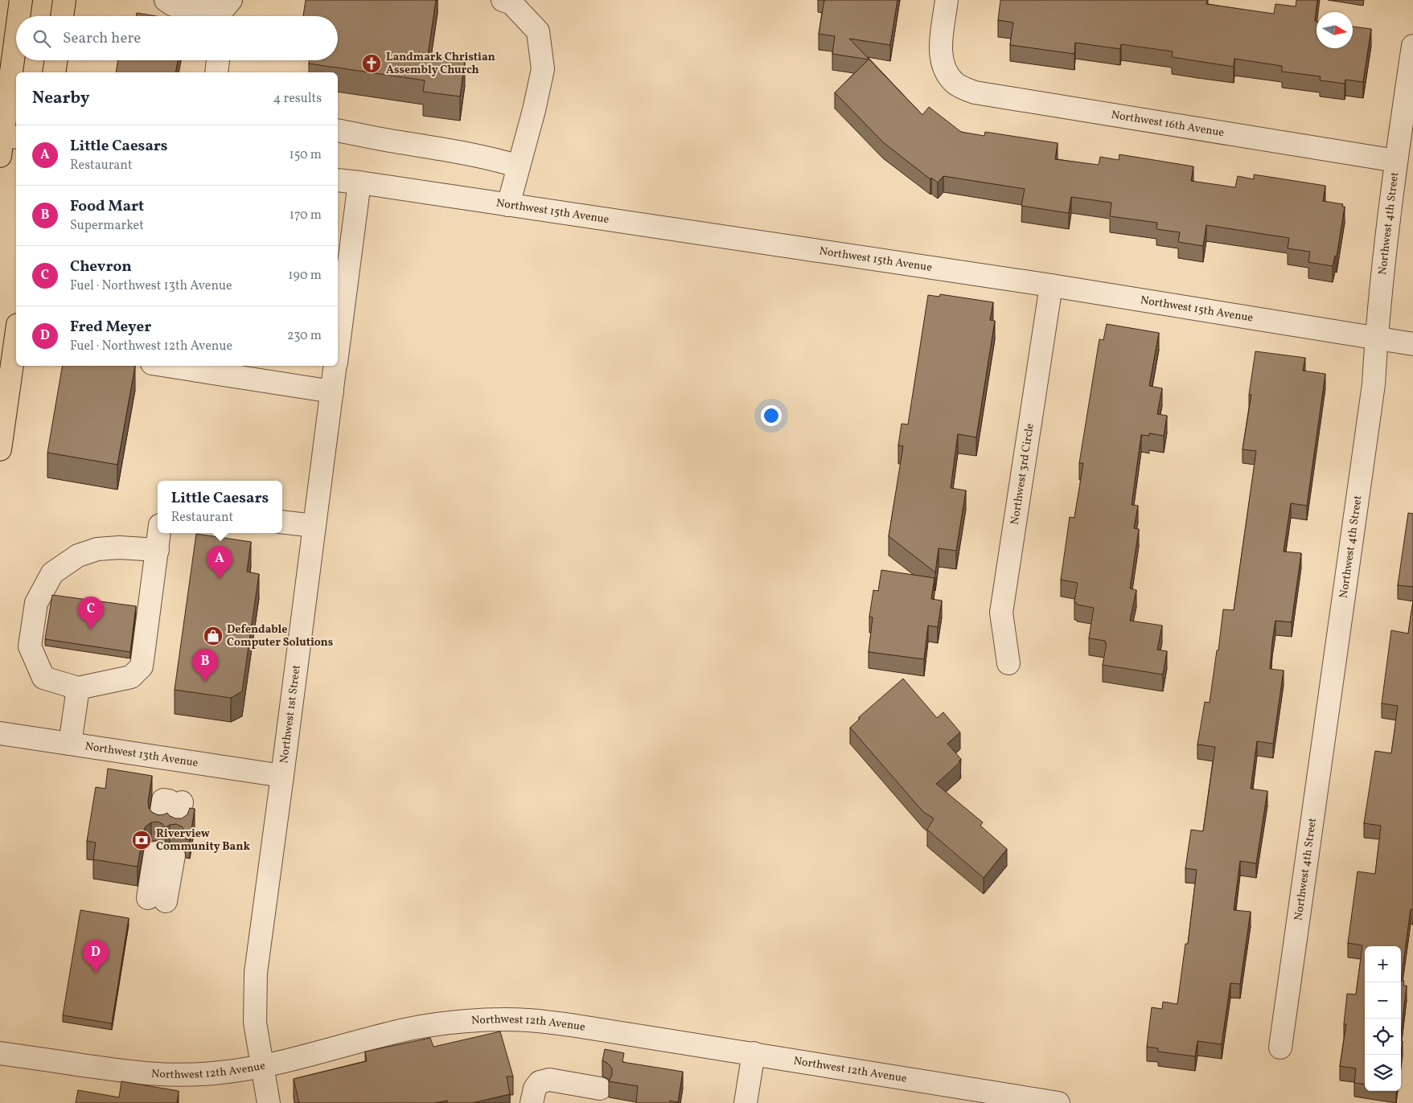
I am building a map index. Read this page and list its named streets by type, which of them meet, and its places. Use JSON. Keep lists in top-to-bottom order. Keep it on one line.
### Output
{"streets":{"street":["Northwest 16th Avenue","Northwest 15th Avenue","Northwest 4th Street","Northwest 3rd Circle","Northwest 1st Street","Northwest 13th Avenue","Northwest 12th Avenue"]},"crossings":[["Northwest 16th Avenue","Northwest 4th Street"],["Northwest 15th Avenue","Northwest 4th Street"],["Northwest 15th Avenue","Northwest 3rd Circle"],["Northwest 15th Avenue","Northwest 1st Street"],["Northwest 1st Street","Northwest 13th Avenue"],["Northwest 1st Street","Northwest 12th Avenue"]],"places":{"church":["Landmark Christian Assembly Church"],"shop":["Defendable Computer Solutions"],"bank":["Riverview Community Bank"]},"north":"right","page":{"search":"Search here","heading":["Nearby","4 results"],"list":[{"mark":"A","name":"Little Caesars","note":"Restaurant","value":"150 m"},{"mark":"B","name":"Food Mart","note":"Supermarket","value":"170 m"},{"mark":"C","name":"Chevron","note":"Fuel · Northwest 13th Avenue","value":"190 m"},{"mark":"D","name":"Fred Meyer","note":"Fuel · Northwest 12th Avenue","value":"230 m"}],"popup":["Little Caesars","Restaurant"],"pins":["A","C","B","D"],"map_buttons":["+","−"]}}
